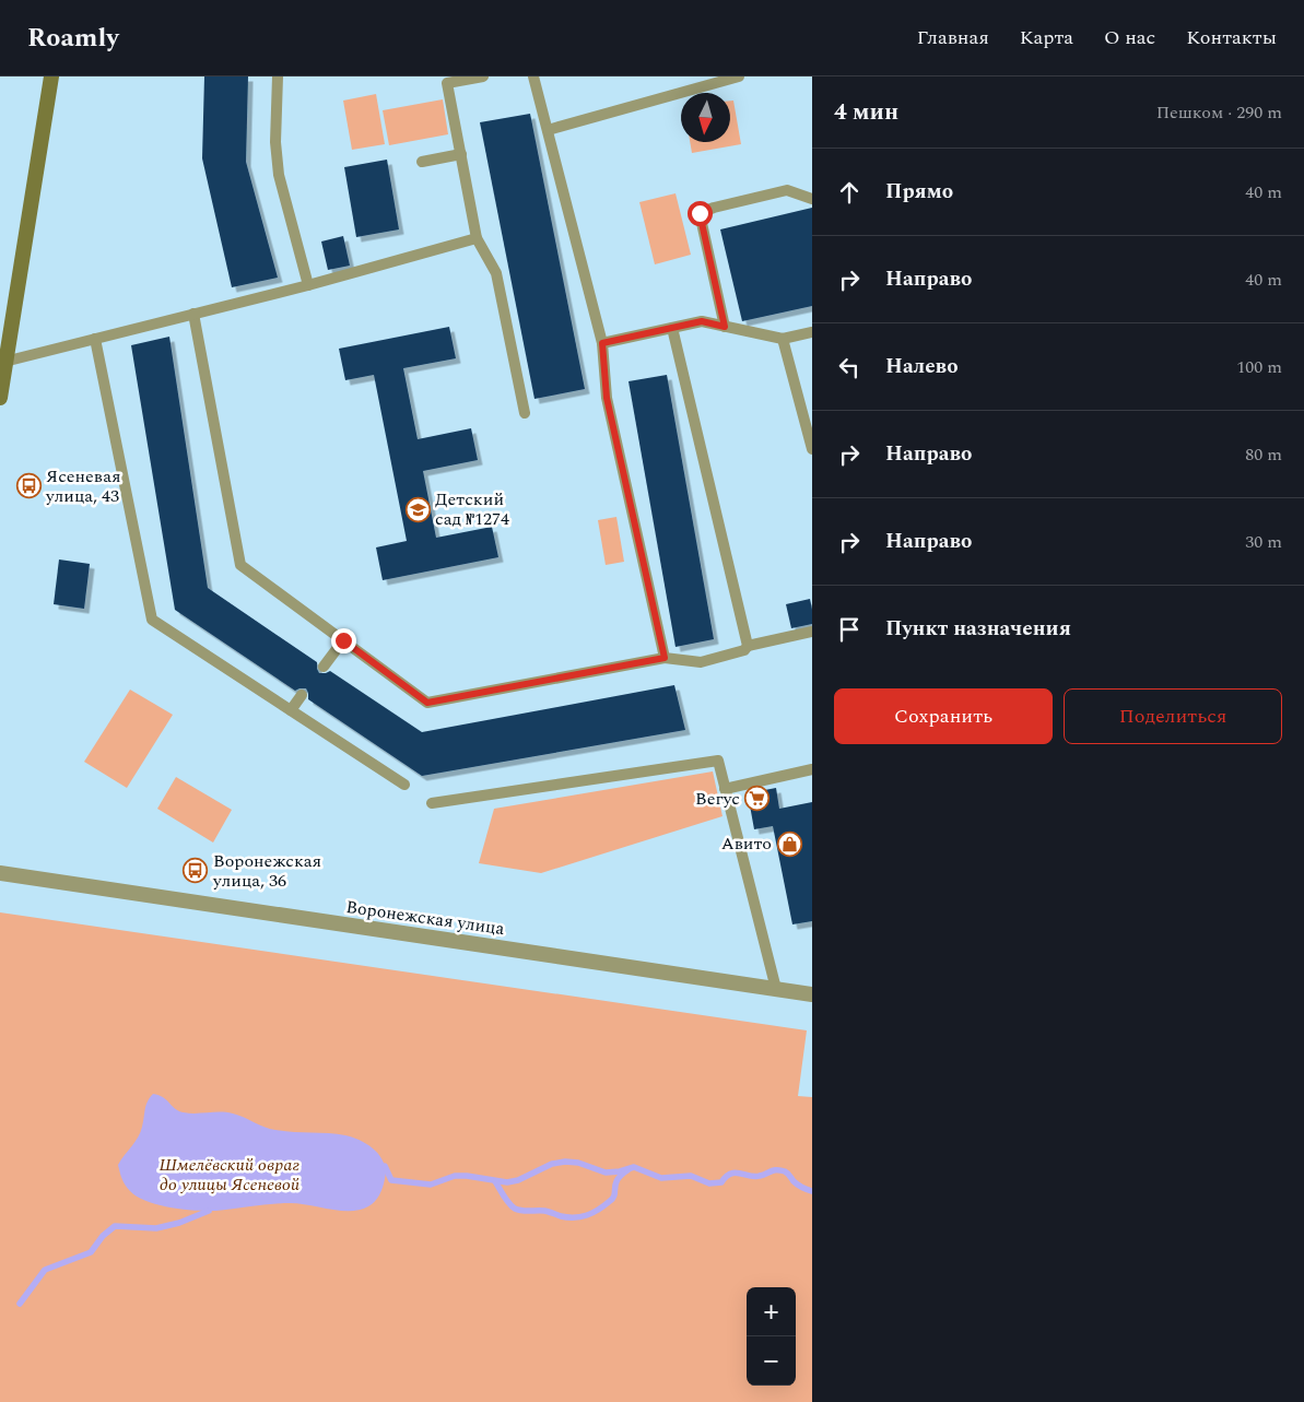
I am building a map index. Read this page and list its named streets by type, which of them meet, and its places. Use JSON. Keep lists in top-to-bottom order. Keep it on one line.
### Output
{"streets":{"street":["Воронежская улица"]},"parks":["Шмелёвский овраг до улицы Ясеневой"],"places":{"bus stop":["Ясеневая улица, 43","Воронежская улица, 36"],"school or university":["Детский сад №1274"],"supermarket":["Вегус"],"shop":["Авито"]},"north":"bottom","page":{"header":"Roamly","nav":["Главная","Карта","О нас","Контакты"],"heading":["4 мин","Пешком · 290 m"],"list":[["Прямо","40 m"],["Направо","40 m"],["Налево","100 m"],["Направо","80 m"],["Направо","30 m"],"Пункт назначения"],"buttons":["Сохранить","Поделиться"],"map_buttons":["+","−"]}}
